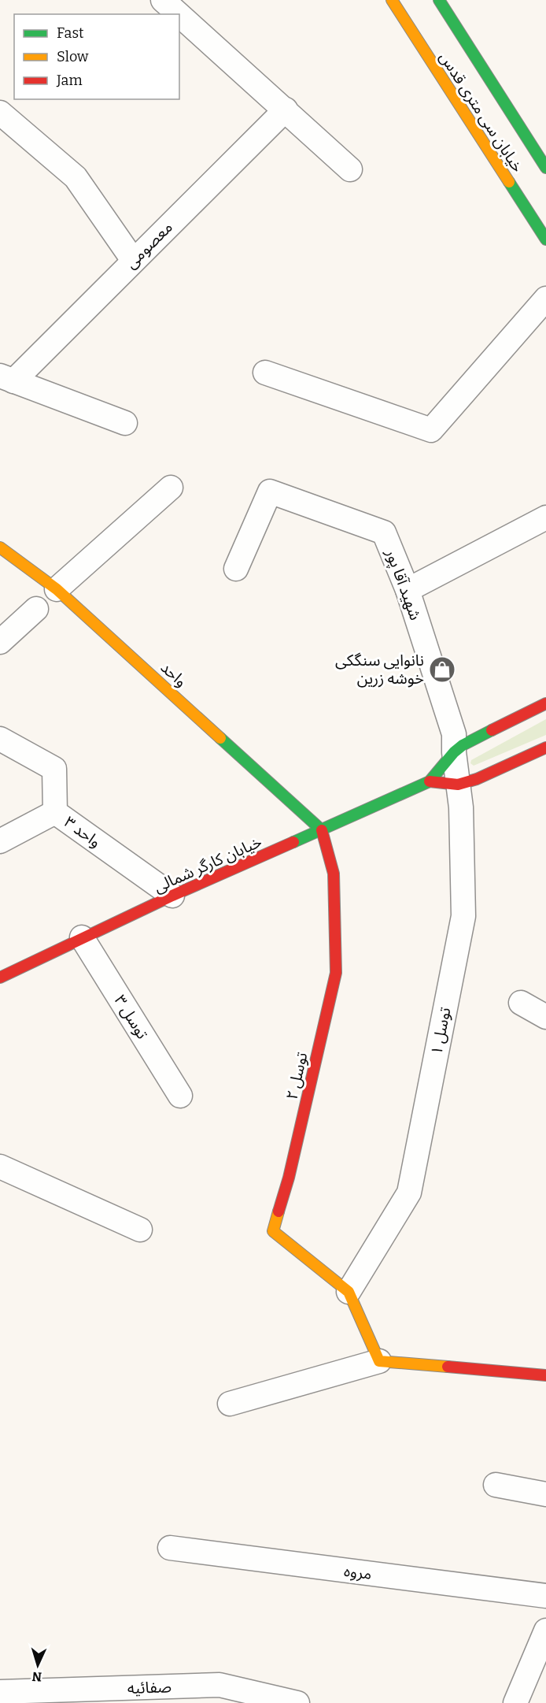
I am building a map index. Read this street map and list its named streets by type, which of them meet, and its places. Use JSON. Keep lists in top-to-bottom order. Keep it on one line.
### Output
{"streets":{"street":["خیابان سی متری قدس","معصومی","شهید آقا پور","واحد","واحد ۳","خیابان کارگر شمالی","توسل ۳","توسل ۱","توسل ۲","مروه","صفائیه"]},"crossings":[["شهید آقا پور","خیابان کارگر شمالی"],["شهید آقا پور","توسل ۱"],["واحد","خیابان کارگر شمالی"],["واحد","توسل ۲"],["واحد ۳","خیابان کارگر شمالی"],["خیابان کارگر شمالی","توسل ۳"],["خیابان کارگر شمالی","توسل ۱"],["خیابان کارگر شمالی","توسل ۲"],["توسل ۱","توسل ۲"]],"places":{"shop":["نانوایی سنگکی خوشه زرین"]},"legend":["Fast","Slow","Jam"],"north":"bottom"}
